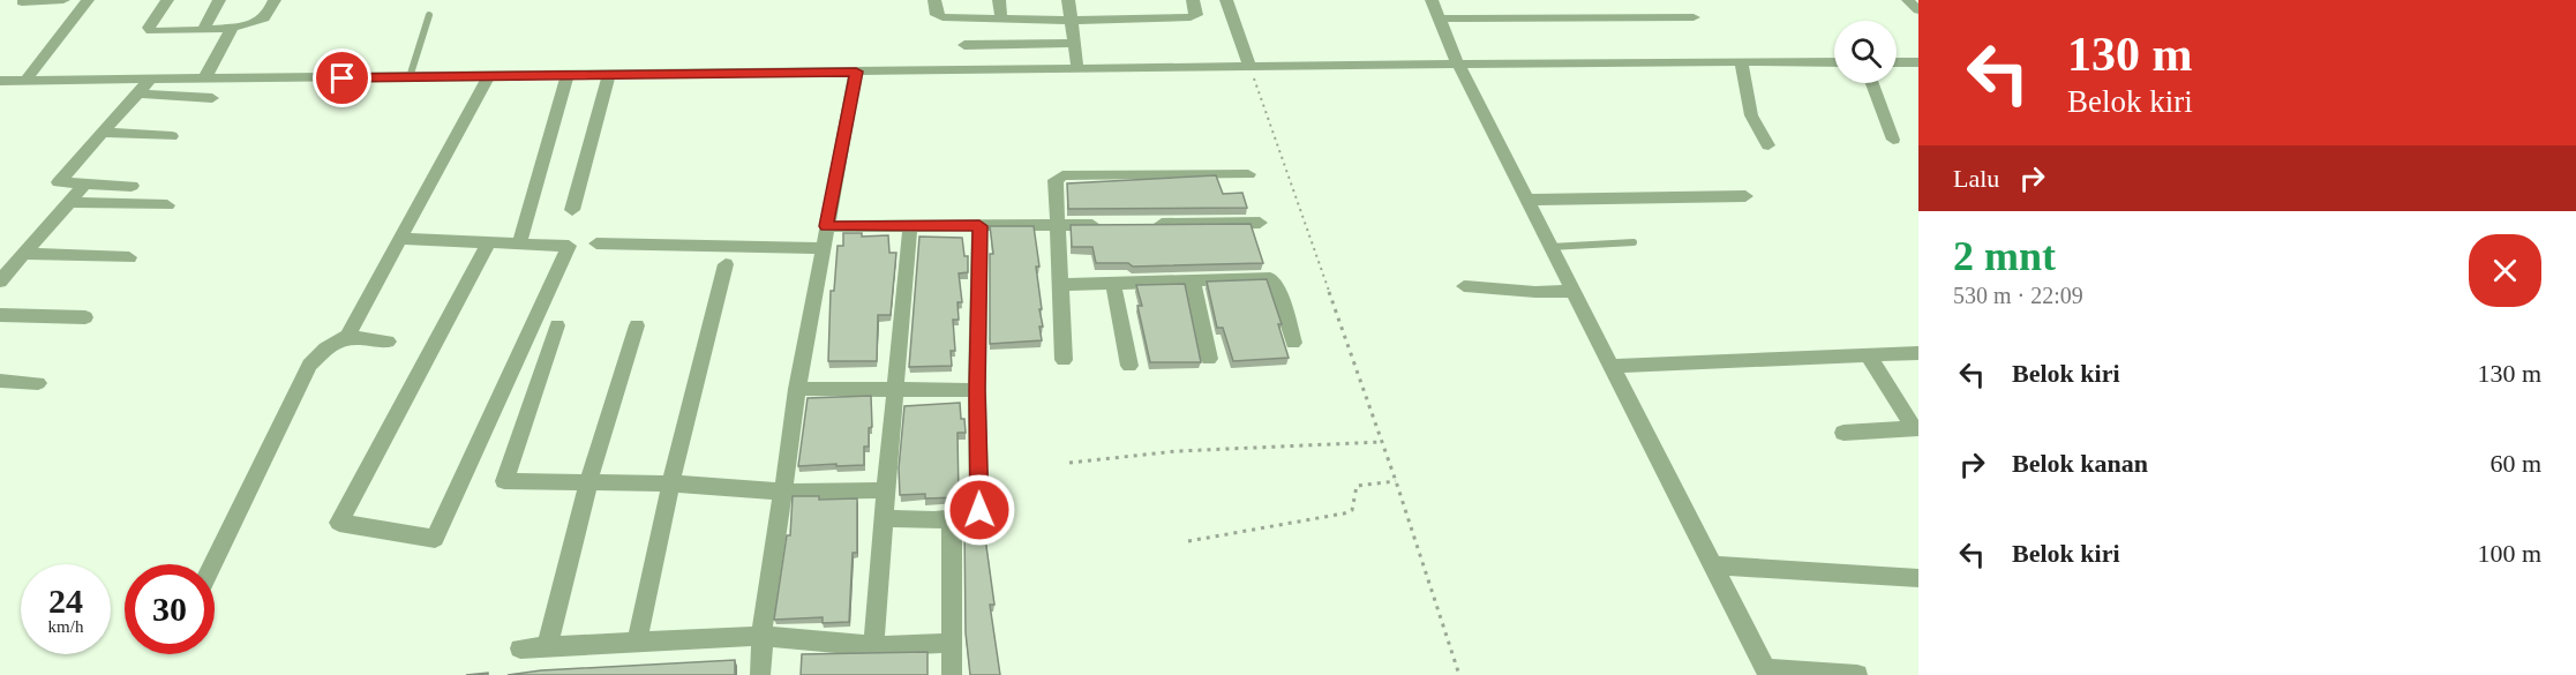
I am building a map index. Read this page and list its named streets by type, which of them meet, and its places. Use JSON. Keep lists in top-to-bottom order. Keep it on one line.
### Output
{"page":{"turn":["130 m","Belok kiri"],"then":"Lalu","heading":["2 mnt","530 m · 22:09"],"list":[{"name":"Belok kiri","value":"130 m"},{"name":"Belok kanan","value":"60 m"},{"name":"Belok kiri","value":"100 m"}],"speed":"24 km/h","limit":"30"}}
